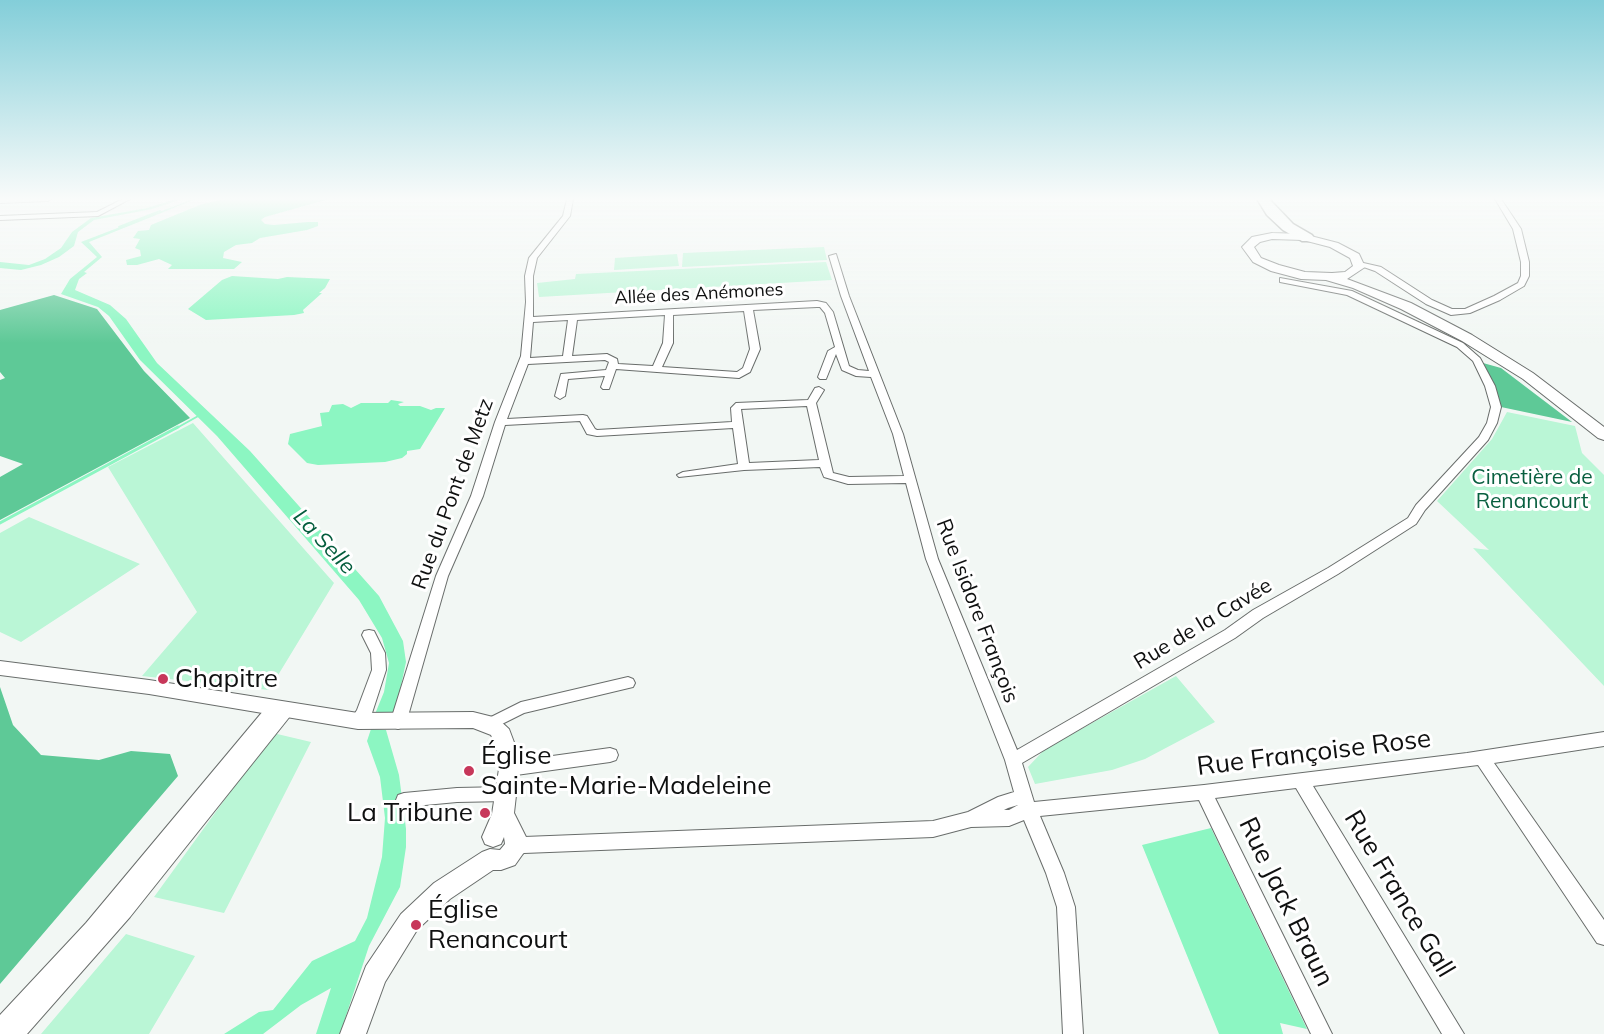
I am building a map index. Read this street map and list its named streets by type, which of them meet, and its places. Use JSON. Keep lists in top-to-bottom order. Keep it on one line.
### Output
{"streets":{"street":["Allée des Anémones","Rue du Pont de Metz","Rue Isidore François","Rue de la Cavée","Rue Françoise Rose","Rue France Gall","Rue Jack Braun"]},"crossings":[["Allée des Anémones","Rue du Pont de Metz"],["Allée des Anémones","Rue Isidore François"],["Rue Isidore François","Rue de la Cavée"],["Rue Isidore François","Rue Françoise Rose"],["Rue Françoise Rose","Rue France Gall"],["Rue Françoise Rose","Rue Jack Braun"]],"water":["La Selle"],"parks":["Cimetière de Renancourt"],"places":["Chapitre","Église Sainte-Marie-Madeleine","La Tribune","Église Renancourt"]}
